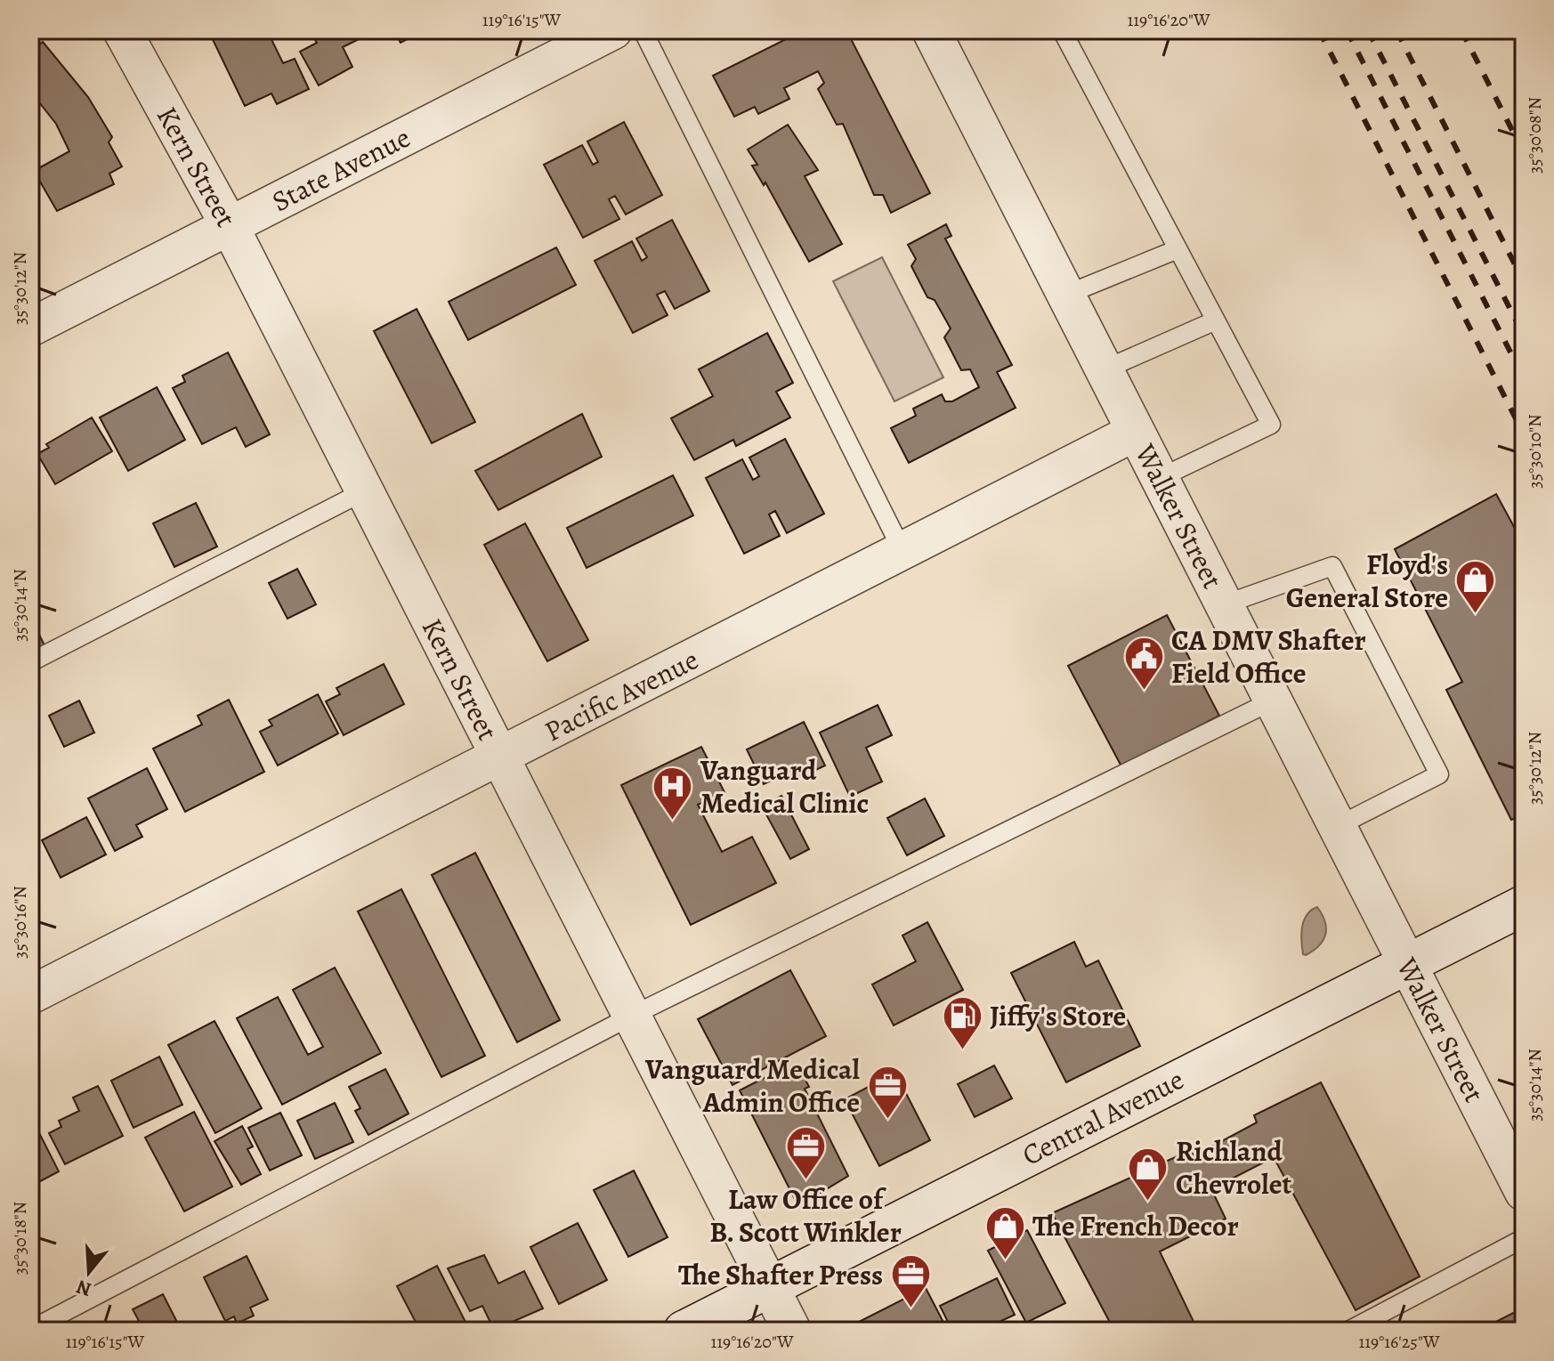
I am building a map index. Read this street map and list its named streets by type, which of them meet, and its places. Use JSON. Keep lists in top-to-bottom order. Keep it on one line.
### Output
{"streets":{"street":["Kern Street","State Avenue","Walker Street","Pacific Avenue","Central Avenue"]},"crossings":[["Kern Street","State Avenue"],["Kern Street","Pacific Avenue"],["Kern Street","Central Avenue"],["Walker Street","Pacific Avenue"],["Walker Street","Central Avenue"]],"places":{"shop":["Floyd's General Store","Richland Chevrolet","The French Decor"],"public building":["CA DMV Shafter Field Office"],"hospital":["Vanguard Medical Clinic"],"fuel station":["Jiffy's Store"],"office":["Vanguard Medical Admin Office","Law Office of B. Scott Winkler","The Shafter Press"]},"north":"bottom","coordinates":["119°16'15\"W","119°16'20\"W","35°30'08\"N","35°30'12\"N","35°30'10\"N","35°30'14\"N","35°30'16\"N","35°30'18\"N","119°16'25\"W"]}
